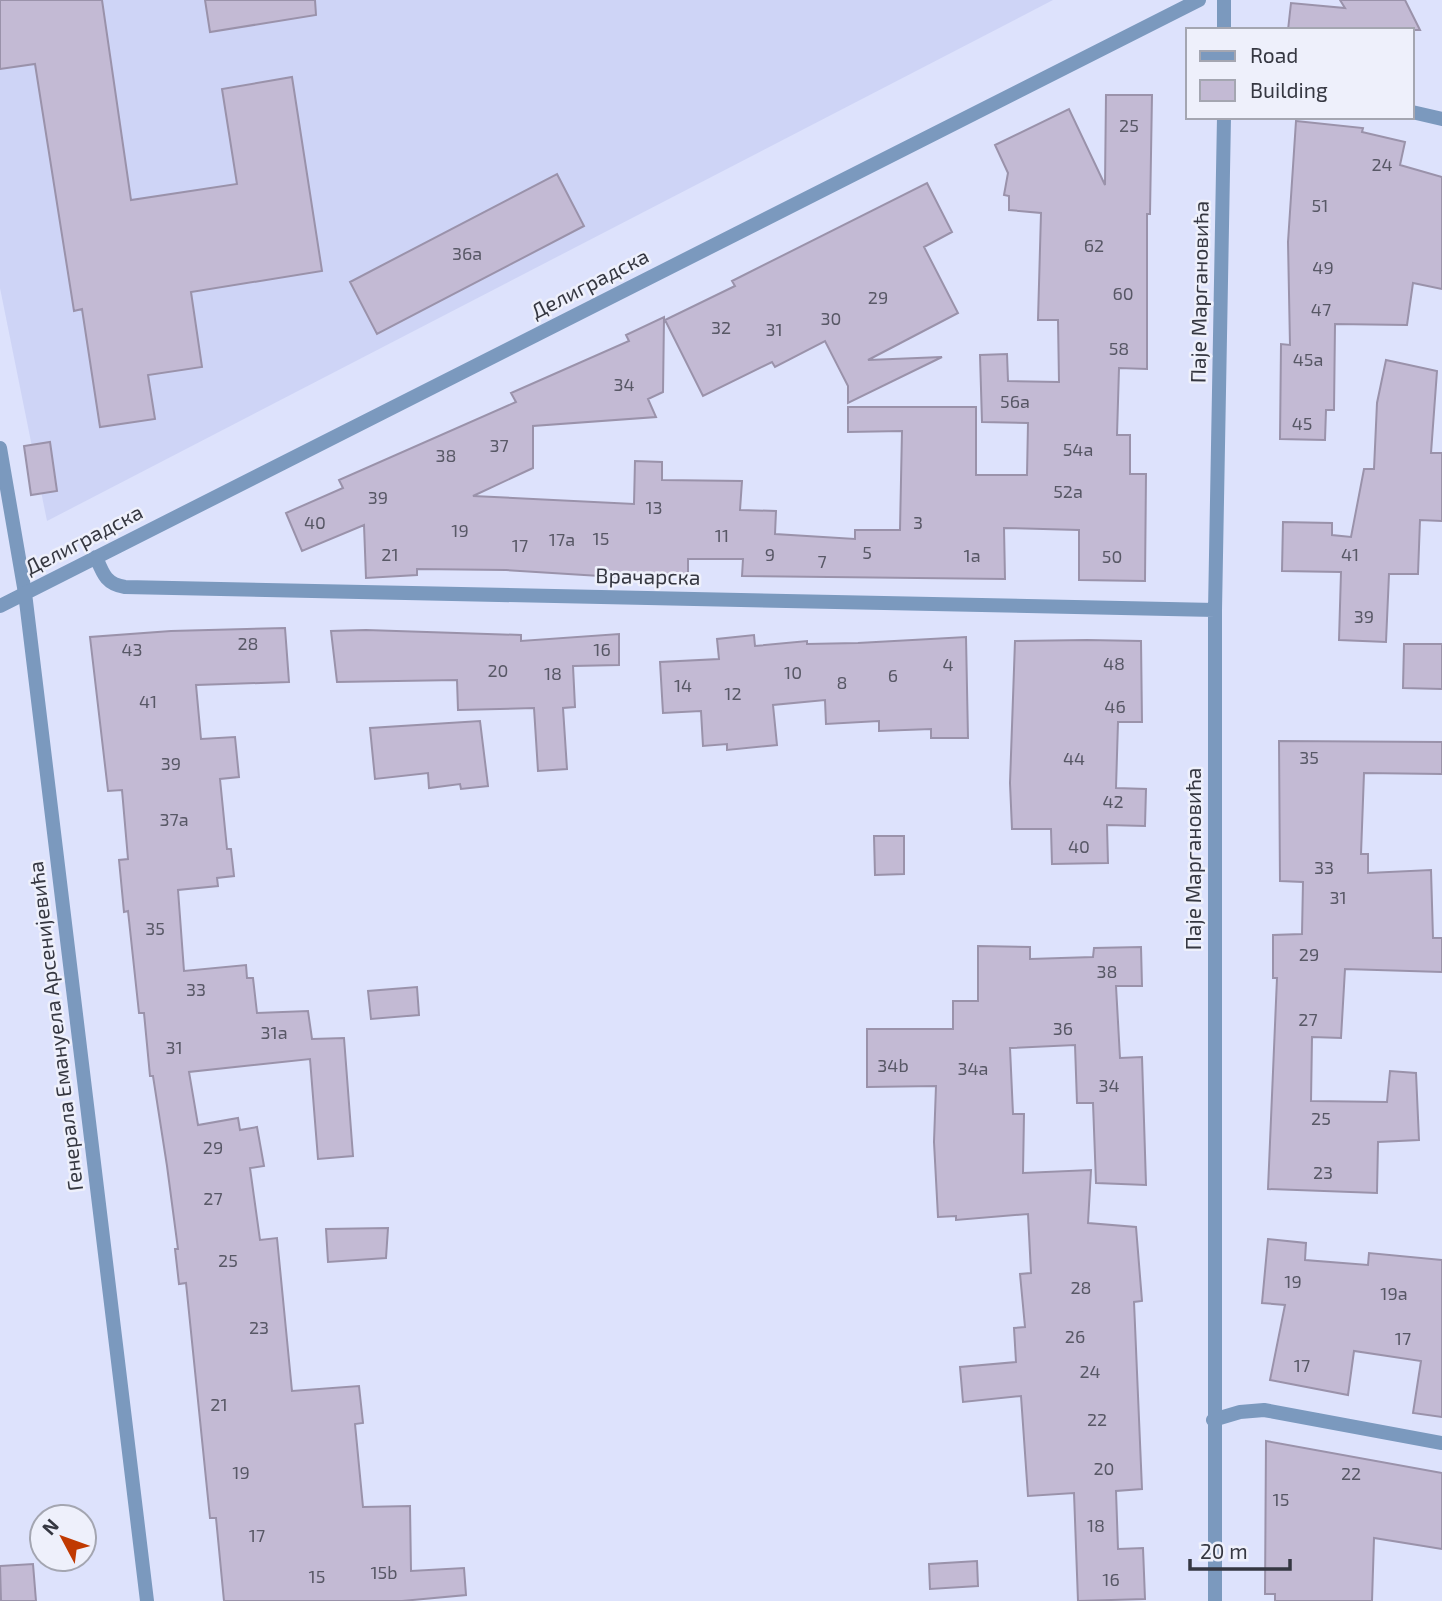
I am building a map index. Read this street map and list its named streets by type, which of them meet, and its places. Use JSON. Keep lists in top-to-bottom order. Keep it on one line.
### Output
{"streets":{"street":["Делиградска","Паје Маргановића","Врачарска","Генерала Емануела Арсенијевића"]},"crossings":[["Делиградска","Врачарска"],["Делиградска","Генерала Емануела Арсенијевића"],["Паје Маргановића","Врачарска"]],"house_numbers":["25","24","51","62","36a","49","60","29","47","30","32","31","58","45a","34","56a","45","37","54a","38","52a","39","13","40","3","19","11","15","17a","17","5","21","9","41","1a","50","7","39","28","43","16","48","4","20","10","18","6","8","14","12","41","46","35","44","39","42","37a","40","33","31","35","29","38","33","27","36","31a","31","34b","34a","34","25","29","23","27","25","19","28","19a","23","26","17","17","24","21","22","20","19","22","15","18","17","15b","15","16"],"legend":["Road","Building"],"scale_bar":"20 m","north":"top left"}
